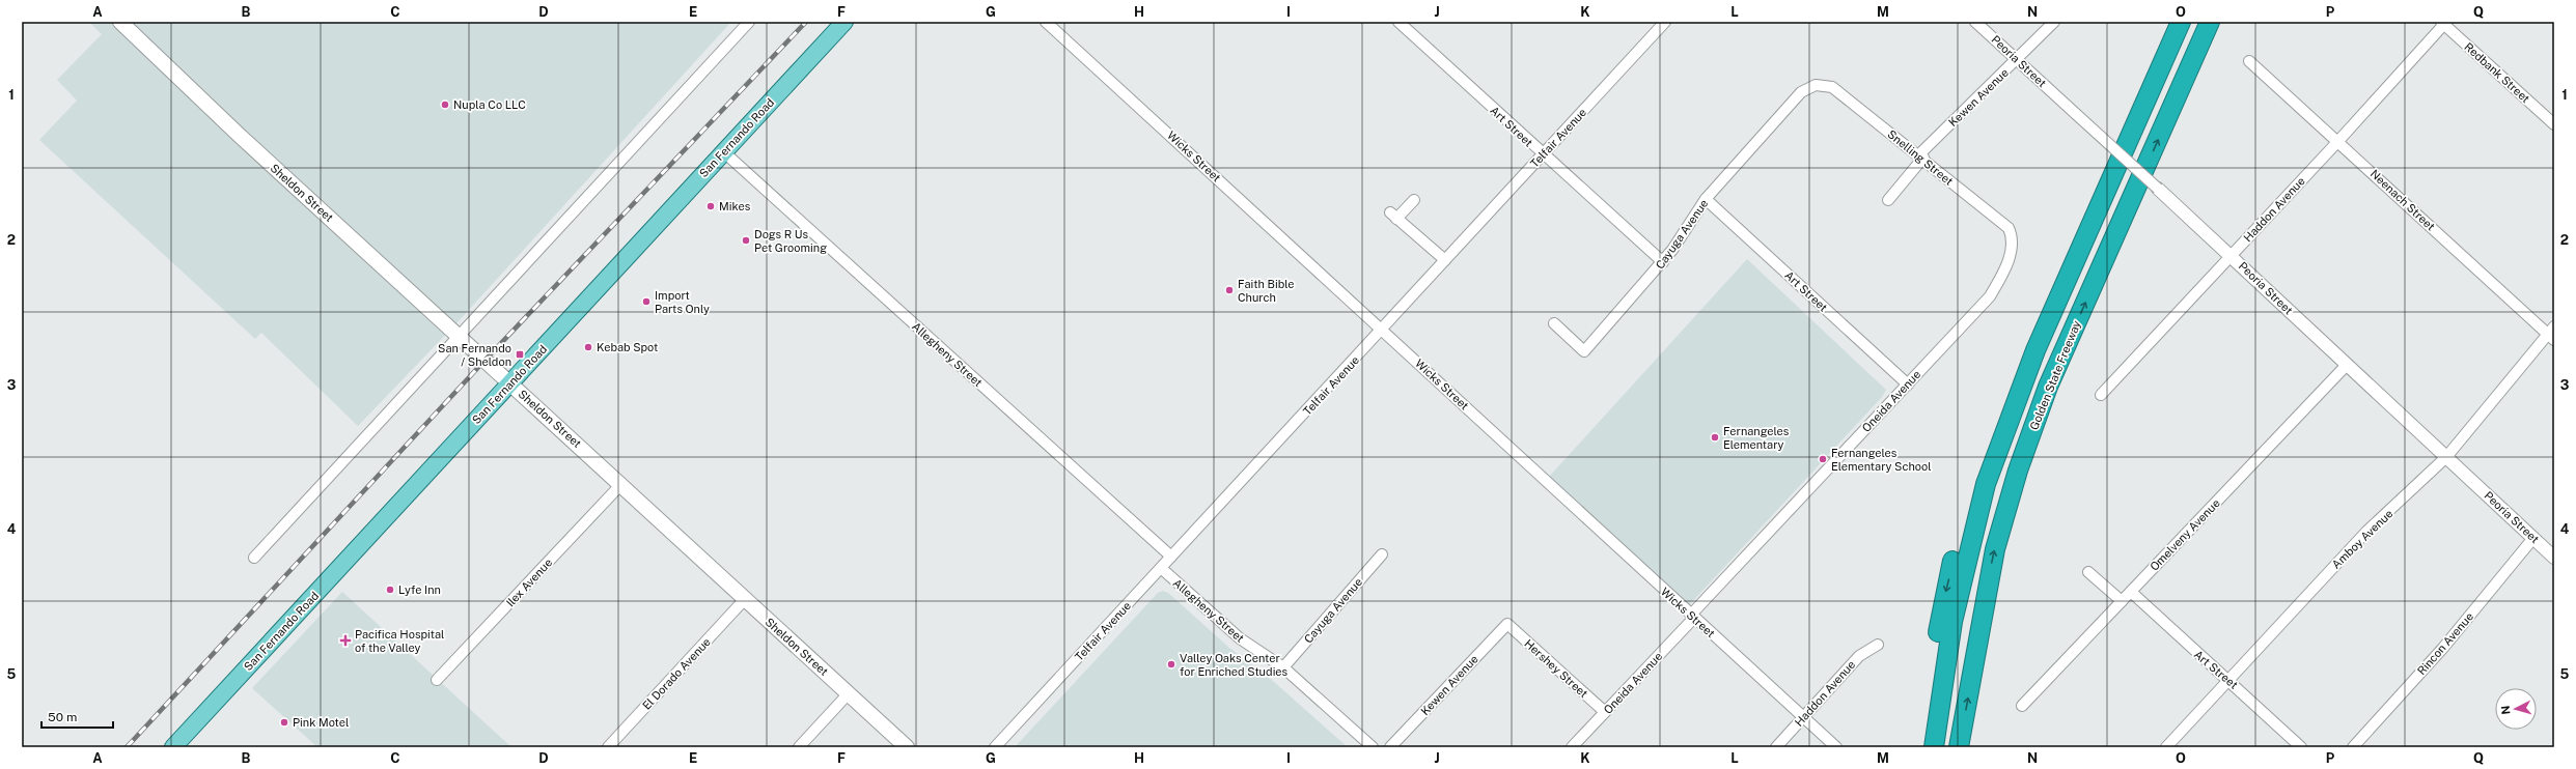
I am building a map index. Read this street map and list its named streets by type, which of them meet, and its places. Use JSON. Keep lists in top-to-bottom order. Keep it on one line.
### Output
{"streets":{"highway":["Golden State Freeway"],"main road":["San Fernando Road","Sheldon Street"],"street":["Peoria Street","Redbank Street","Kewen Avenue","Art Street","Telfair Avenue","Wicks Street","Snelling Street","Neenach Street","Haddon Avenue","Cayuga Avenue","Allegheny Street","Oneida Avenue","Omelveny Avenue","Amboy Avenue","Ilex Avenue","Rincon Avenue","Hershey Street","El Dorado Avenue"]},"crossings":[["Peoria Street","Kewen Avenue"],["Peoria Street","Haddon Avenue"],["Peoria Street","Omelveny Avenue"],["Peoria Street","Amboy Avenue"],["Peoria Street","Rincon Avenue"],["Redbank Street","Haddon Avenue"],["Kewen Avenue","Snelling Street"],["Kewen Avenue","Hershey Street"],["Art Street","Telfair Avenue"],["Art Street","Cayuga Avenue"],["Art Street","Oneida Avenue"],["Art Street","Omelveny Avenue"],["Art Street","Amboy Avenue"],["San Fernando Road","Sheldon Street"],["San Fernando Road","Allegheny Street"],["Telfair Avenue","Wicks Street"],["Telfair Avenue","Allegheny Street"],["Wicks Street","Haddon Avenue"],["Wicks Street","Oneida Avenue"],["Snelling Street","Cayuga Avenue"],["Snelling Street","Oneida Avenue"],["Sheldon Street","Ilex Avenue"],["Sheldon Street","El Dorado Avenue"],["Neenach Street","Haddon Avenue"],["Neenach Street","Amboy Avenue"],["Cayuga Avenue","Allegheny Street"],["Oneida Avenue","Hershey Street"]],"places":{"other":["Nupla Co LLC","Mikes","Dogs R Us Pet Grooming","Faith Bible Church","Import Parts Only","Kebab Spot","Fernangeles Elementary","Fernangeles Elementary School","Lyfe Inn","Valley Oaks Center for Enriched Studies","Pink Motel"],"transit":["San Fernando / Sheldon"],"health":["Pacifica Hospital of the Valley"]},"scale_bar":"50 m","north":"left","grid":{"columns":["A","B","C","D","E","F","G","H","I","J","K","L","M","N","O","P","Q"],"rows":["1","2","3","4","5"]}}
